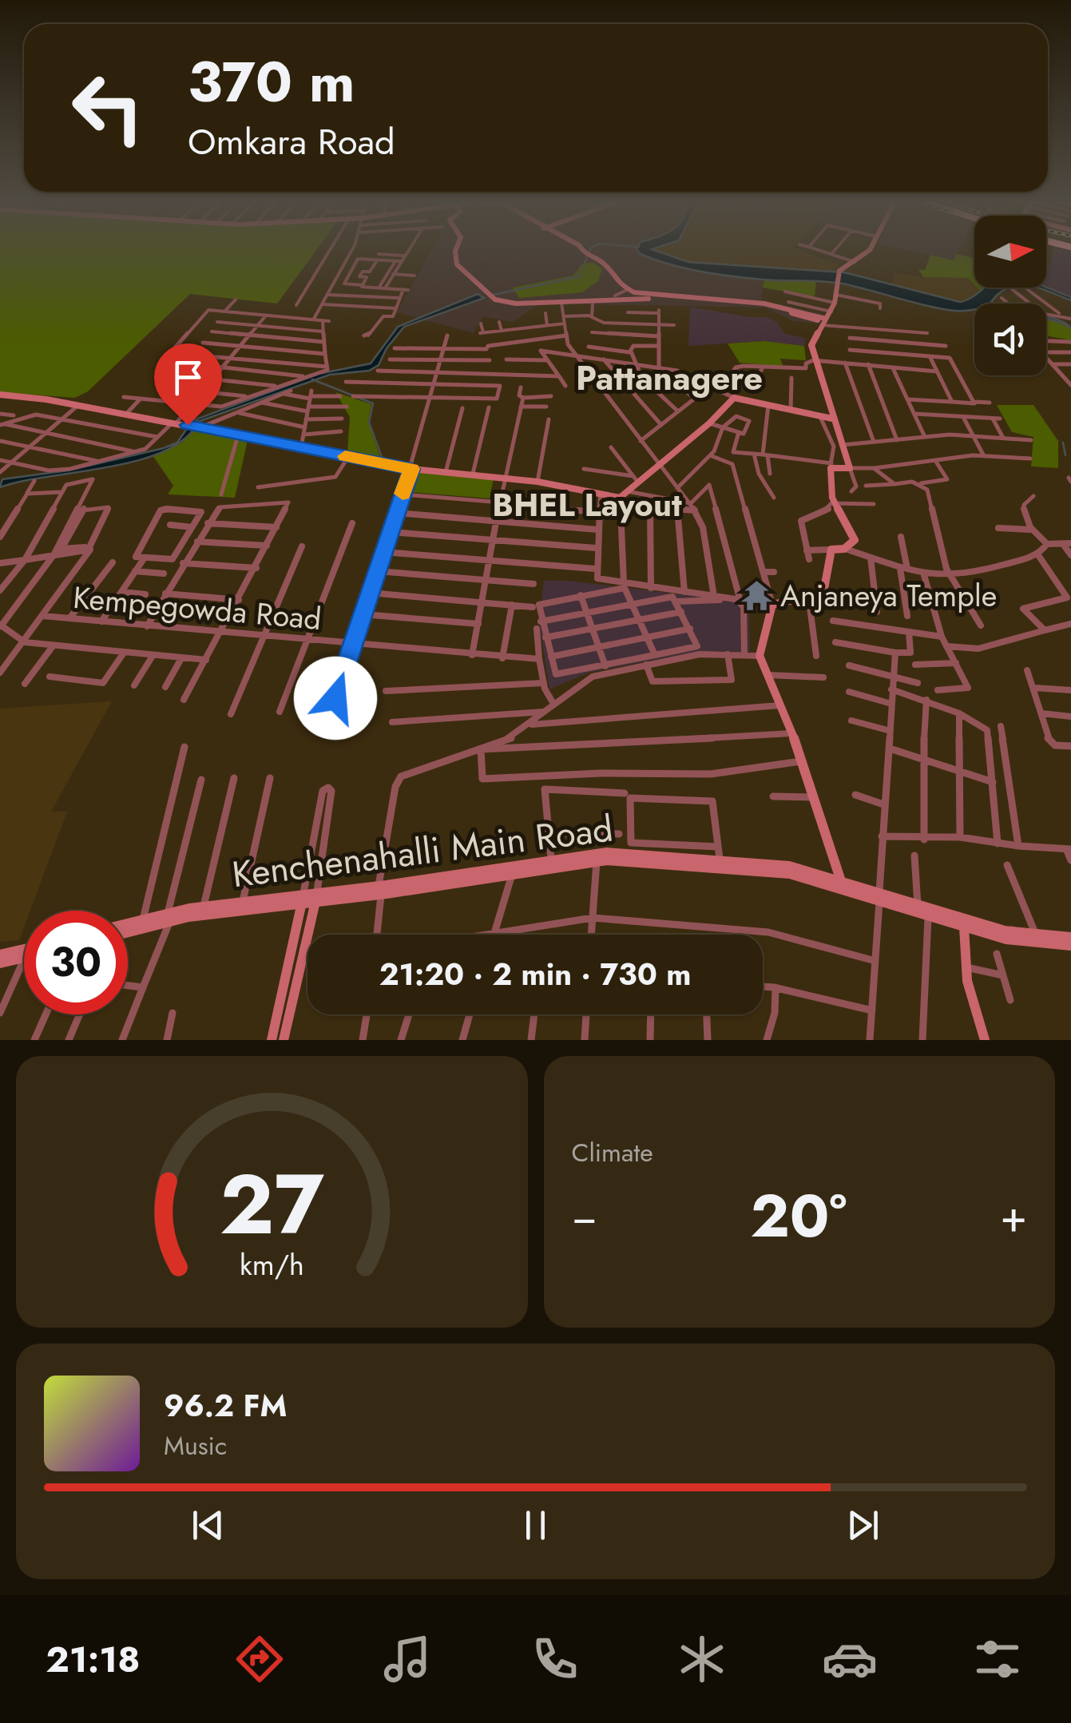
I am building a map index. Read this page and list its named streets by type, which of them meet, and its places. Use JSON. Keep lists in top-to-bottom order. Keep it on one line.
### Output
{"streets":{"street":["Kempegowda Road","Kenchenahalli Main Road"]},"districts":["Pattanagere","BHEL Layout"],"places":{"temple":["Anjaneya Temple"]},"north":"right","page":{"turn":["370 m","Omkara Road"],"limit":"30","trip":"21:20 · 2 min · 730 m","tile":"Climate","heat":["−","20°","+"],"song":["96.2 FM","Music"],"tabs":"21:18","gauge":["27","km/h"]}}
